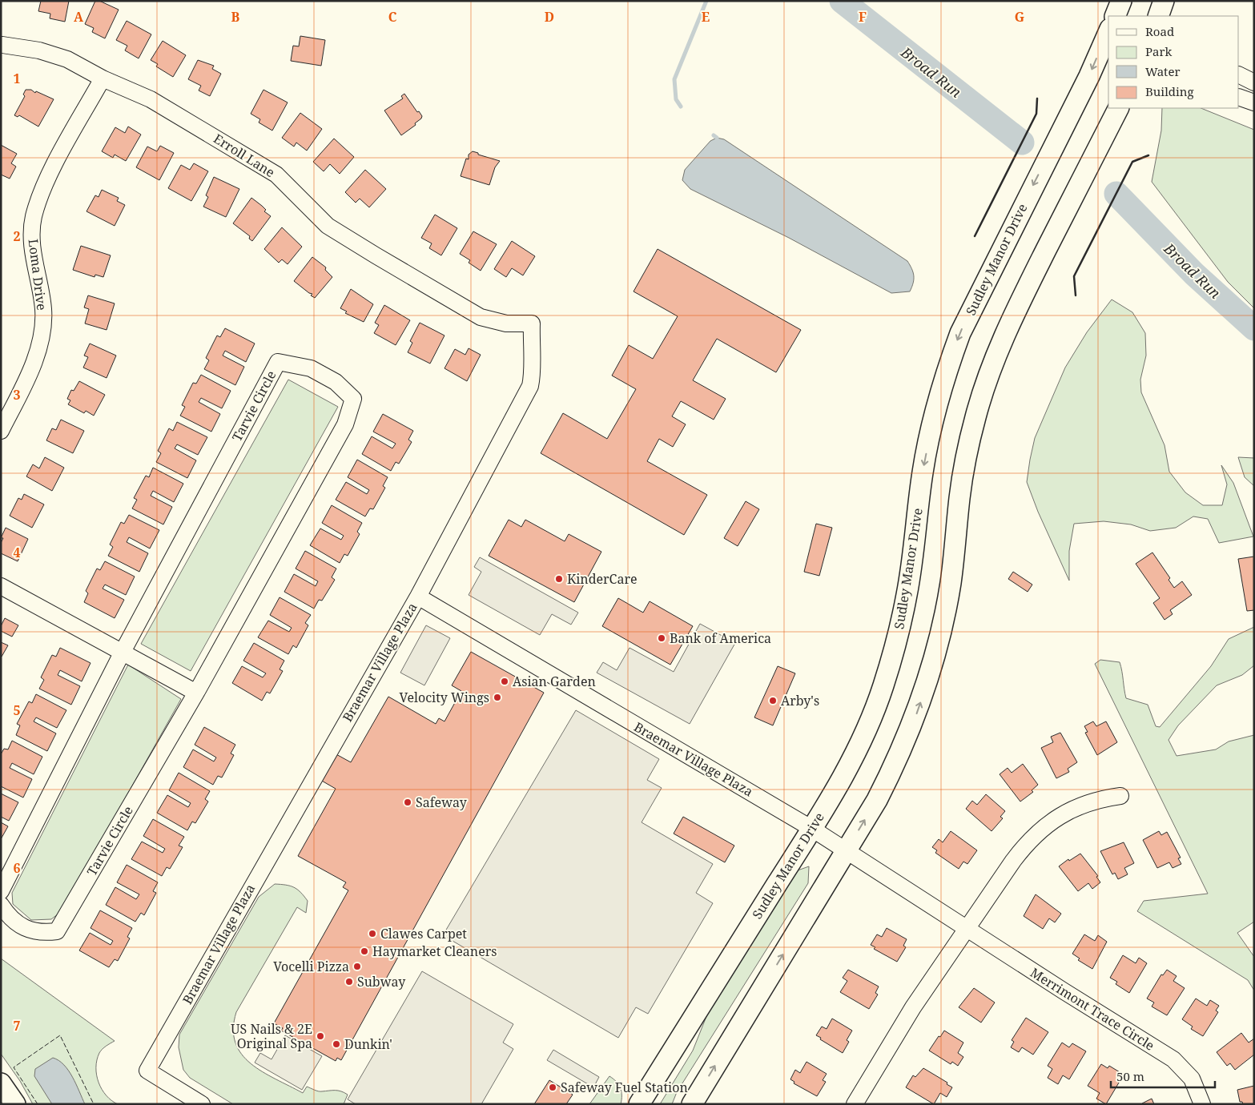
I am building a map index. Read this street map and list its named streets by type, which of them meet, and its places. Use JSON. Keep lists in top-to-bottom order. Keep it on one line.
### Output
{"streets":{"main road":["Sudley Manor Drive"],"street":["Erroll Lane","Loma Drive","Tarvie Circle","Braemar Village Plaza","Merrimont Trace Circle"]},"crossings":[["Erroll Lane","Loma Drive"],["Erroll Lane","Braemar Village Plaza"],["Sudley Manor Drive","Braemar Village Plaza"],["Sudley Manor Drive","Merrimont Trace Circle"],["Braemar Village Plaza","Merrimont Trace Circle"]],"water":["Broad Run"],"places":["KinderCare","Bank of America","Asian Garden","Velocity Wings","Arby's","Safeway","Clawes Carpet","Haymarket Cleaners","Vocelli Pizza","Subway","US Nails & 2E Original Spa","Dunkin'","Safeway Fuel Station"],"legend":["Road","Park","Water","Building"],"scale_bar":"50 m","grid":{"columns":["A","B","C","D","E","F","G"],"rows":["1","2","3","4","5","6","7"]}}
